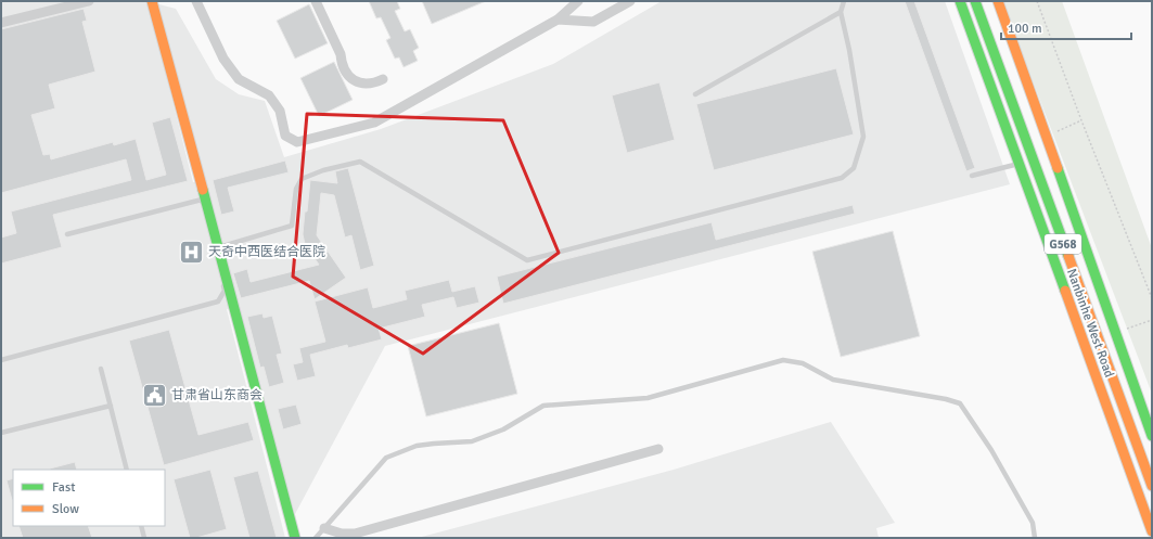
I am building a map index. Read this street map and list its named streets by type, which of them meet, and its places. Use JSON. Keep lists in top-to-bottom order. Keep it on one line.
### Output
{"streets":{"main road":["G568","Nanbinhe West Road"]},"places":{"hospital":["天奇中西医结合医院"],"public building":["甘肃省山东商会"]},"legend":["Fast","Slow"],"scale_bar":"100 m"}
